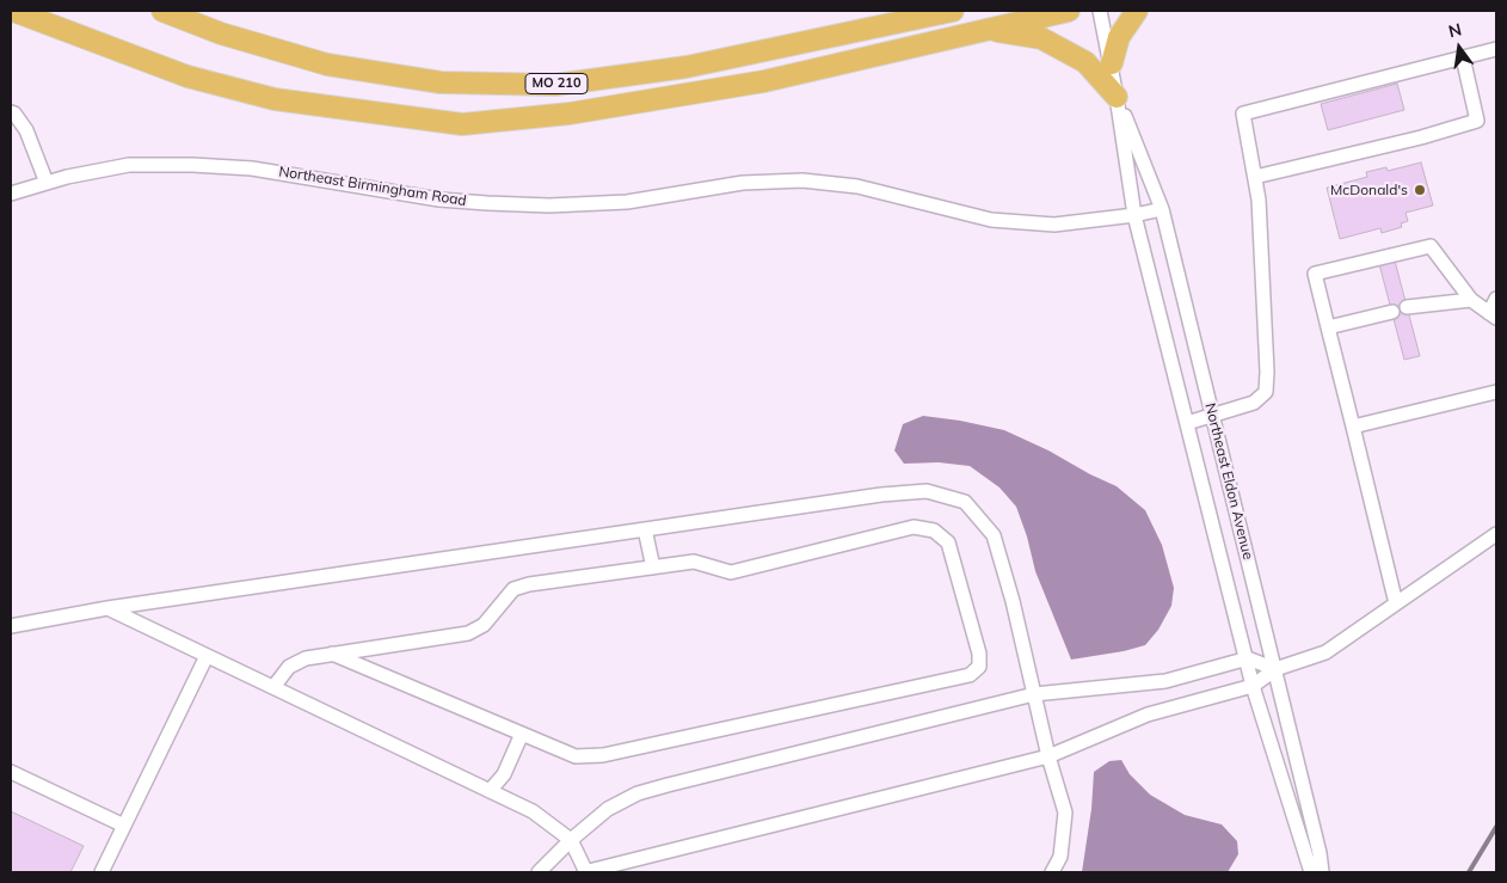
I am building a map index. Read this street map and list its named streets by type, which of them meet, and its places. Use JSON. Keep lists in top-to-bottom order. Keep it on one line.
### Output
{"streets":{"highway":["MO 210"],"street":["Northeast Birmingham Road","Northeast Eldon Avenue"]},"crossings":[["Northeast Birmingham Road","Northeast Eldon Avenue"]],"places":["McDonald's"],"north":"top"}
